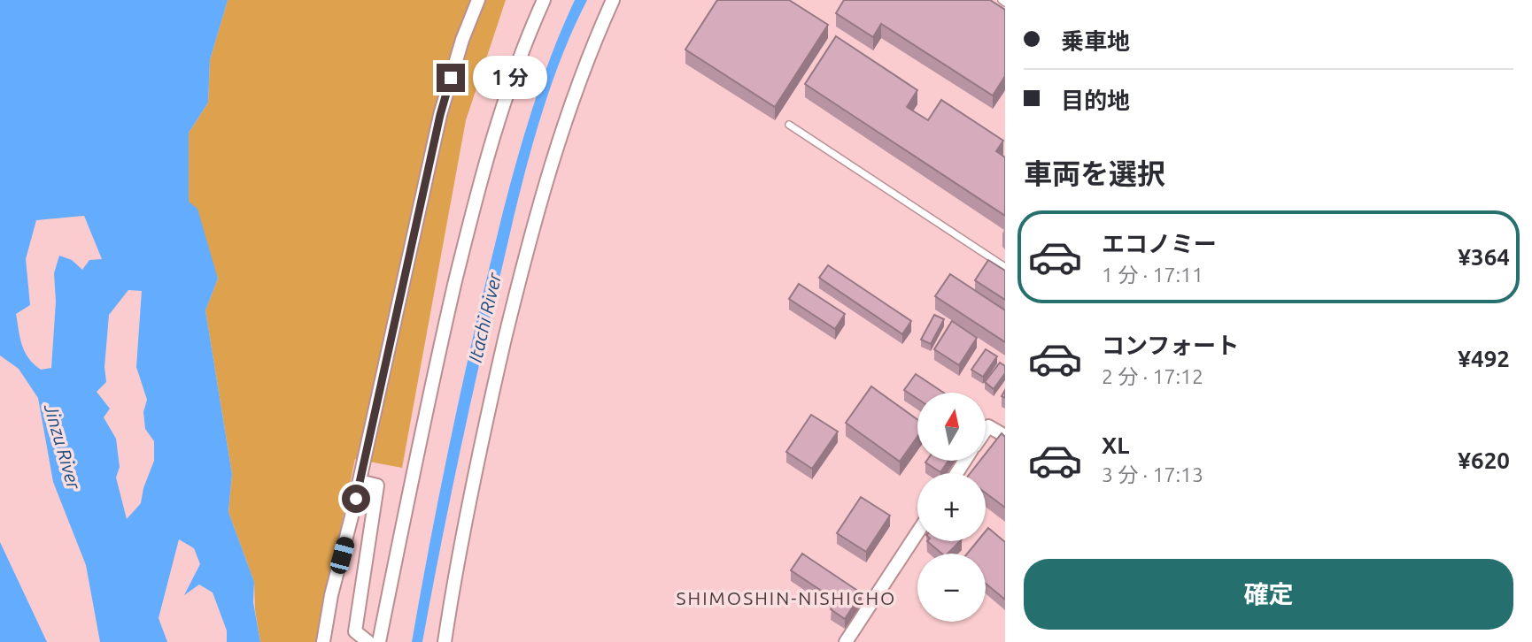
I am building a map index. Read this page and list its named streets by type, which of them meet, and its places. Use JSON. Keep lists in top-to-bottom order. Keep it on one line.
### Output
{"districts":["SHIMOSHIN-NISHICHO"],"water":["Itachi River","Jinzu River"],"north":"top","page":{"banner":["乗車地","目的地"],"bubble":"1 分","heading":"車両を選択","list":[{"name":"エコノミー","note":"1 分 · 17:11","value":"¥364"},{"name":"コンフォート","note":"2 分 · 17:12","value":"¥492"},{"name":"XL","note":"3 分 · 17:13","value":"¥620"}],"map_buttons":["+","−"],"buttons":"確定"}}
